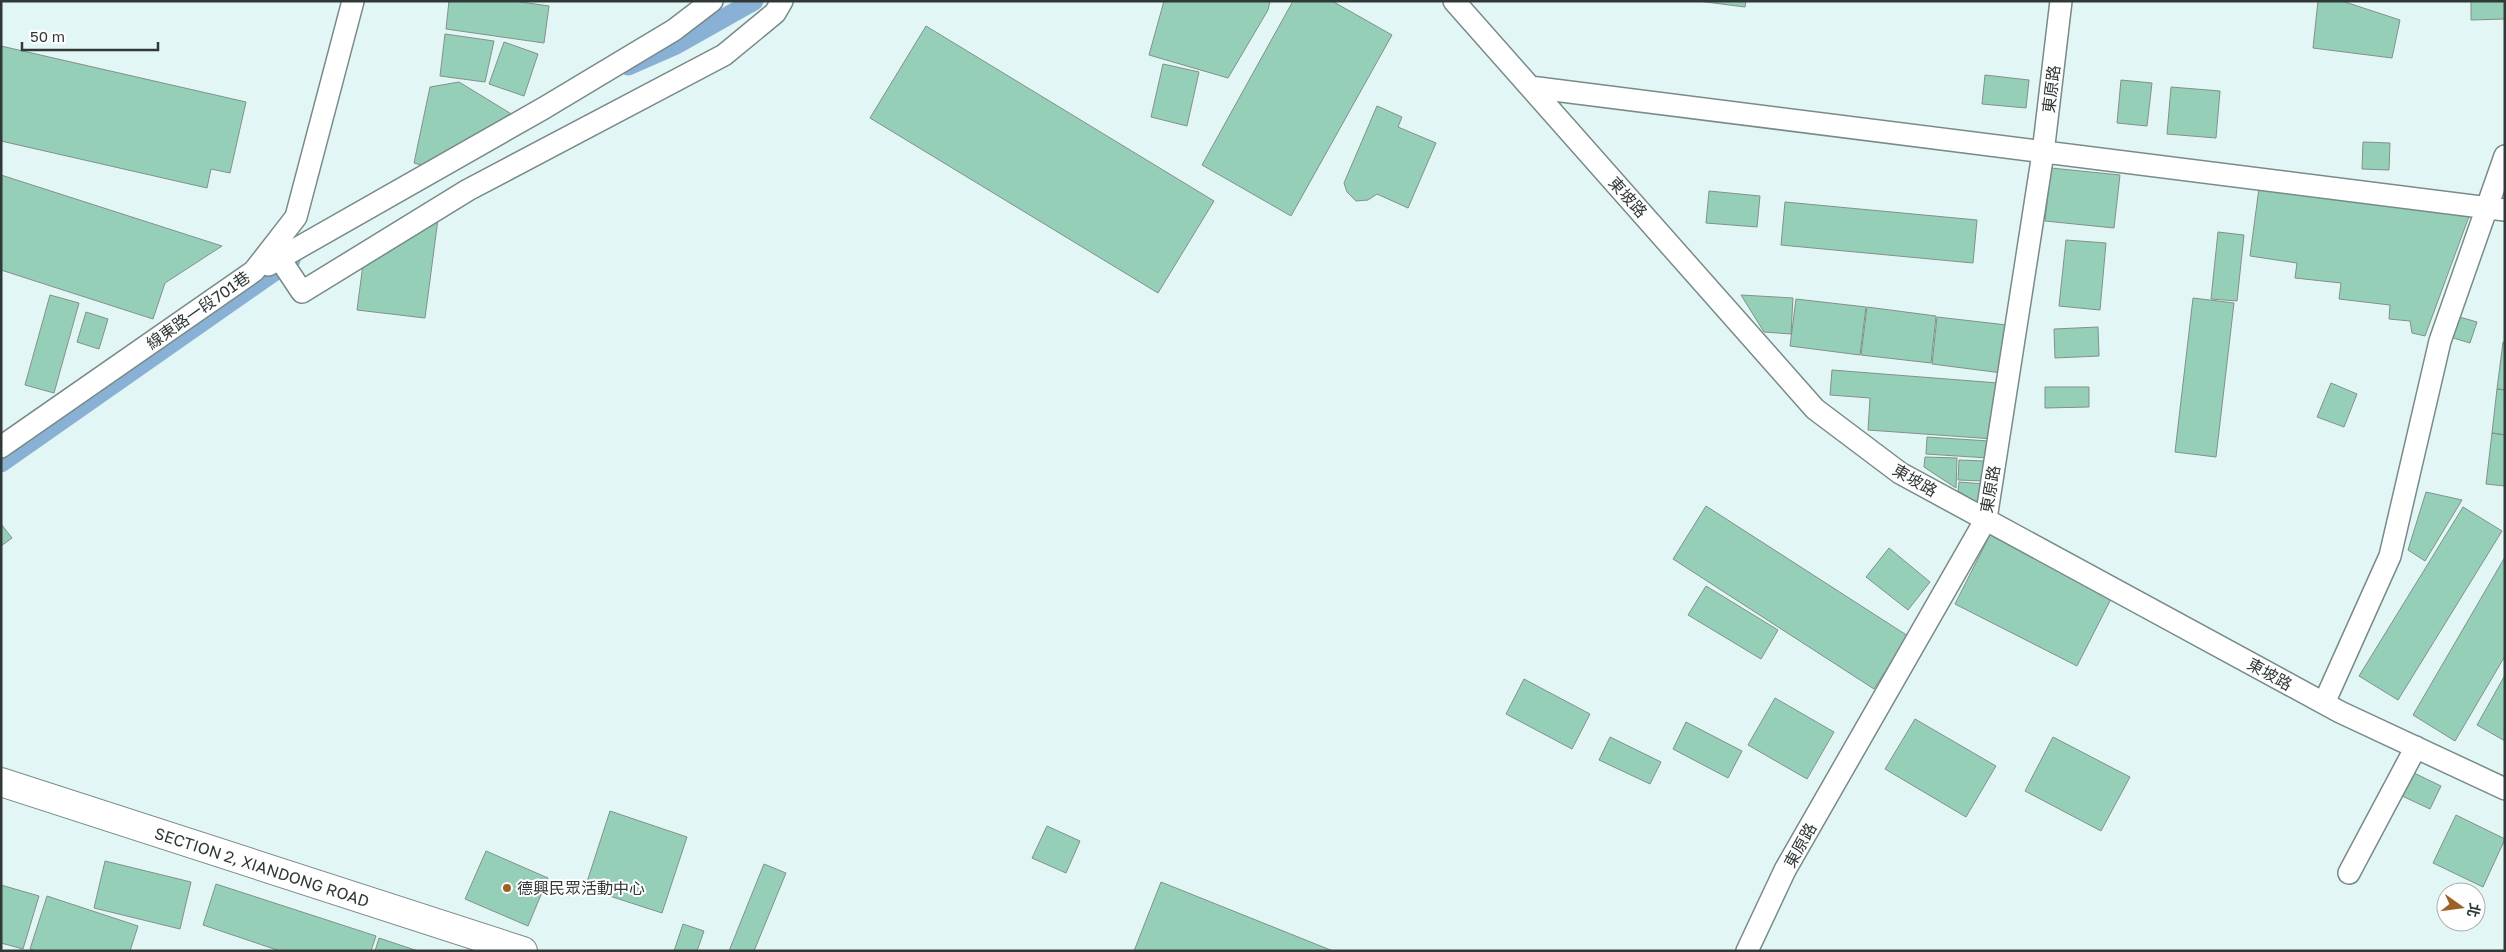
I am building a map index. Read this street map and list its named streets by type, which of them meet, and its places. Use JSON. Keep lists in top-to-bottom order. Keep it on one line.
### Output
{"streets":{"main road":["SECTION 2, XIANDONG ROAD"],"street":["東原路","東坡路","線東路一段701巷"]},"crossings":[["東原路","東坡路"]],"places":["德興民眾活動中心"],"scale_bar":"50 m","north":"right"}
